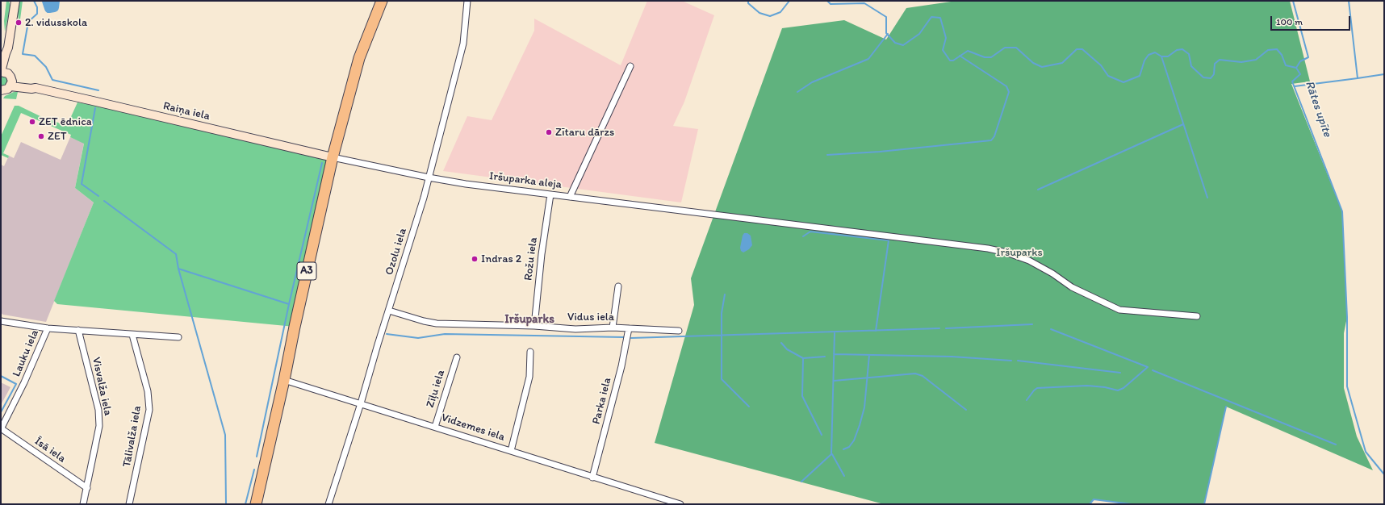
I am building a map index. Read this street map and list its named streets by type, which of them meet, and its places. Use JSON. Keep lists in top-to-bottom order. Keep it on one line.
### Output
{"streets":{"highway":["A3"],"street":["Raiņa iela","Iršuparka aleja","Ozolu iela","Rožu iela","Vidus iela","Lauku iela","Visvalža iela","Zīļu iela","Parka iela","Vidzemes iela","Tālivalža iela","Īsā iela"]},"crossings":[["Raiņa iela","Iršuparka aleja"],["Raiņa iela","A3"],["Iršuparka aleja","Ozolu iela"],["Iršuparka aleja","Rožu iela"],["Iršuparka aleja","A3"],["Ozolu iela","Vidus iela"],["Ozolu iela","Vidzemes iela"],["Rožu iela","Vidus iela"],["A3","Vidzemes iela"],["Vidus iela","Parka iela"],["Lauku iela","Īsā iela"],["Visvalža iela","Īsā iela"],["Zīļu iela","Vidzemes iela"],["Parka iela","Vidzemes iela"]],"districts":["Iršuparks"],"water":["Rātes upīte"],"parks":["Iršuparks"],"places":["2. vidusskola","ZET ēdnica","Zītaru dārzs","ZET","Indras 2"],"scale_bar":"100 m"}
